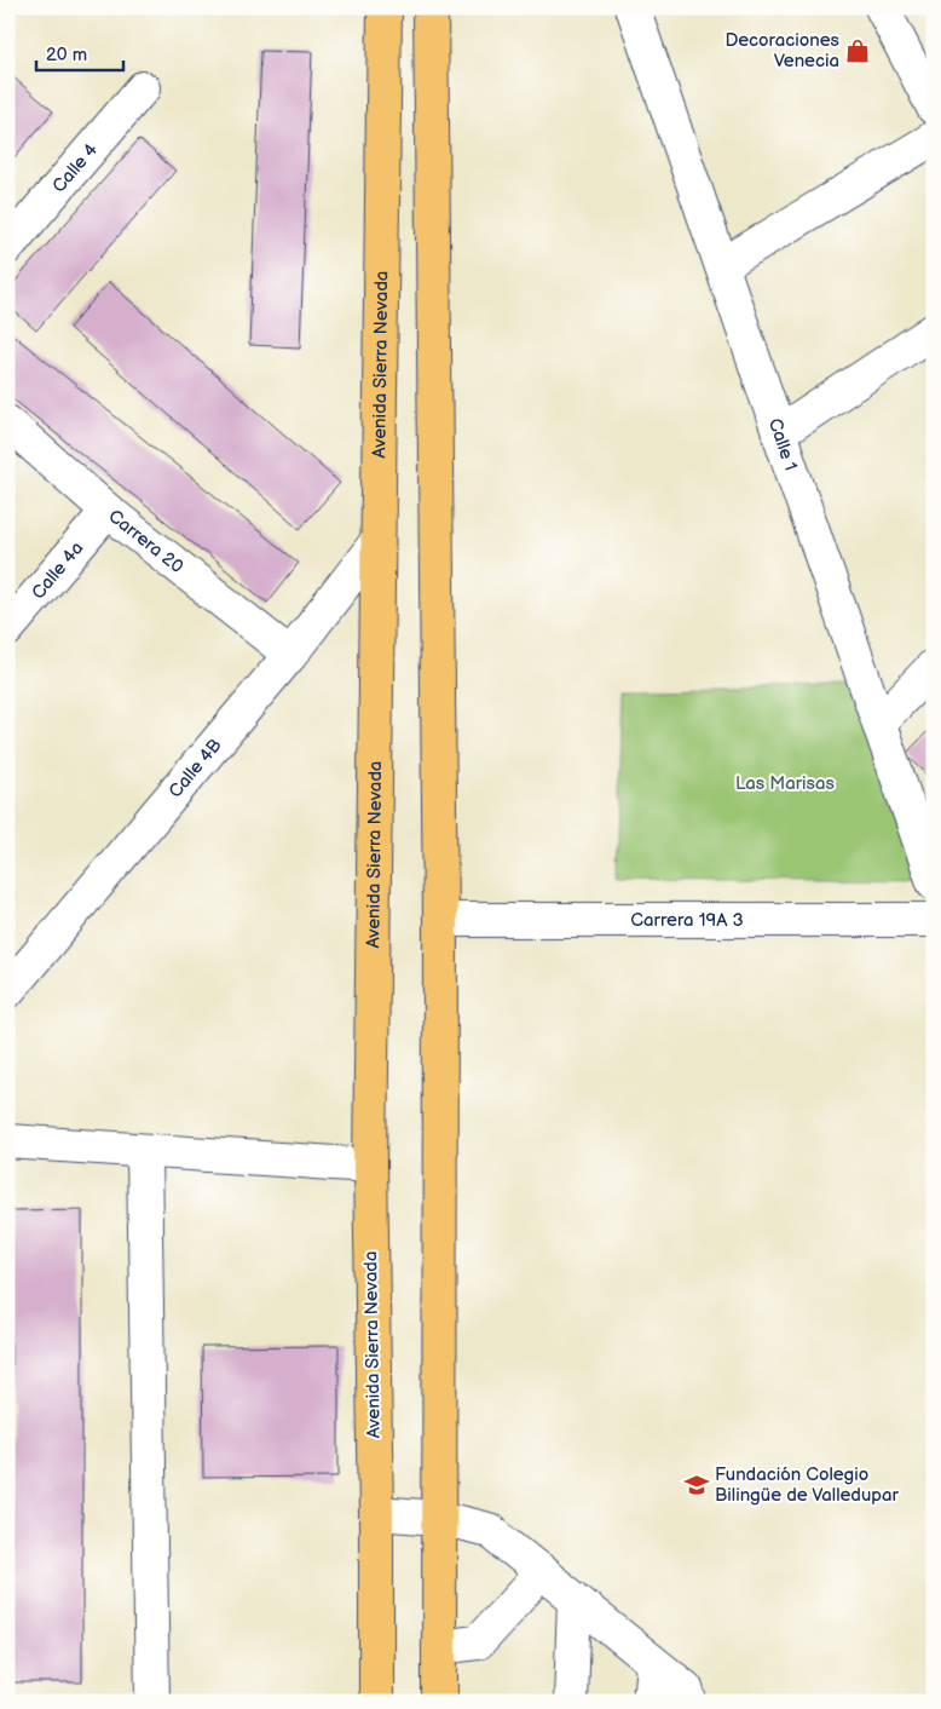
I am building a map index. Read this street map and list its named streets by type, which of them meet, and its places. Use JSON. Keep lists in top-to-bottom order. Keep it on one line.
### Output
{"streets":{"main road":["Avenida Sierra Nevada"],"street":["Calle 4","Calle 1","Carrera 20","Calle 4a","Calle 4B","Carrera 19A 3"]},"crossings":[["Avenida Sierra Nevada","Calle 4B"],["Carrera 20","Calle 4a"],["Carrera 20","Calle 4B"]],"parks":["Las Marisas"],"places":{"shop":["Decoraciones Venecia"],"school or university":["Fundación Colegio Bilingüe de Valledupar"]},"scale_bar":"20 m"}
